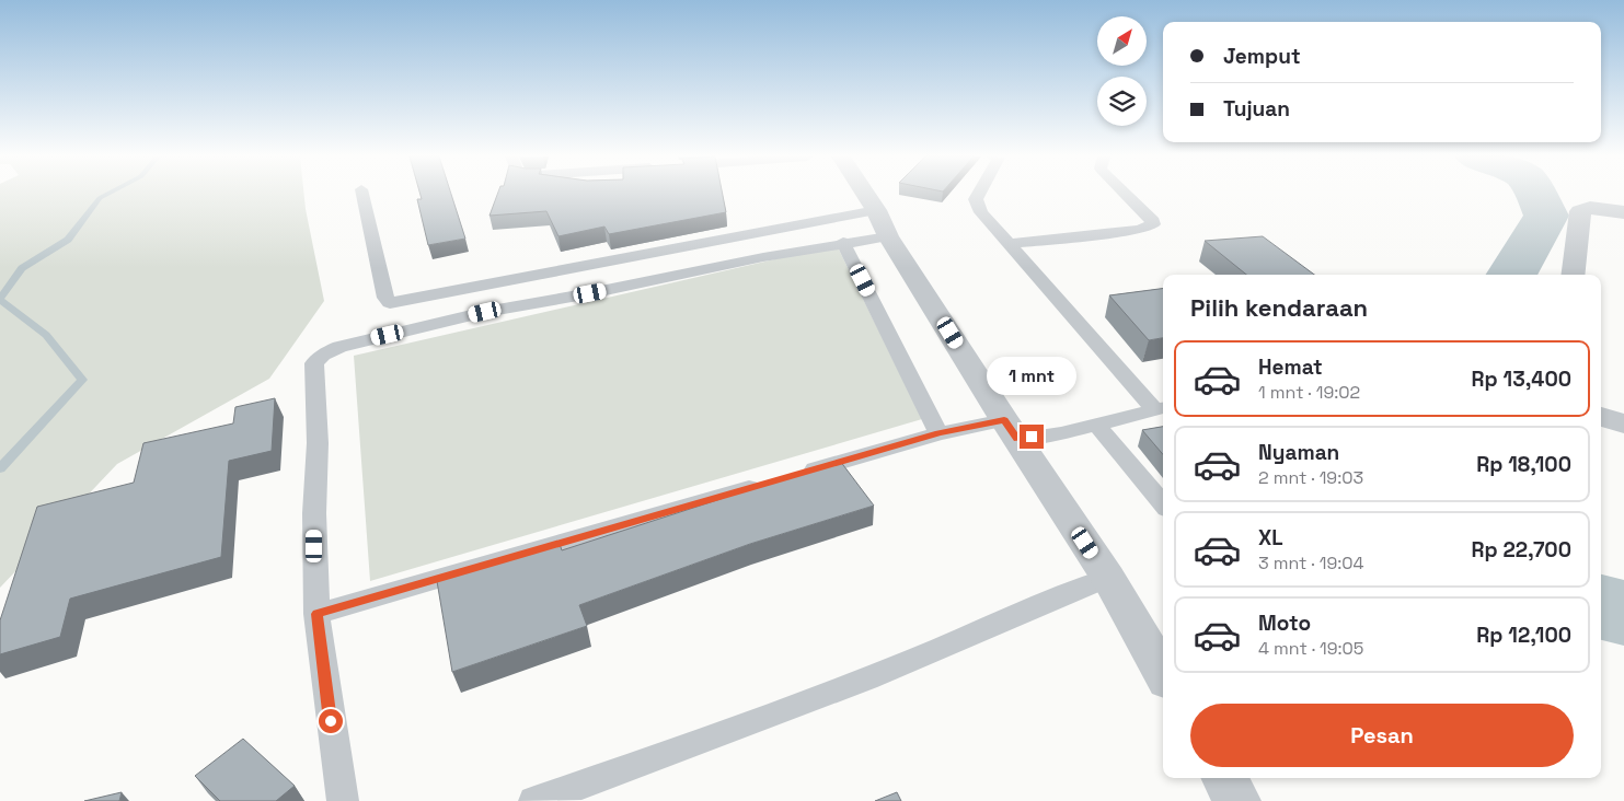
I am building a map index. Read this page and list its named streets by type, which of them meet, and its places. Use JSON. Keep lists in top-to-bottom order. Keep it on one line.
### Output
{"north":"top right","page":{"banner":["Jemput","Tujuan"],"heading":"Pilih kendaraan","list":[{"name":"Hemat","note":"1 mnt · 19:02","value":"Rp 13,400"},{"name":"Nyaman","note":"2 mnt · 19:03","value":"Rp 18,100"},{"name":"XL","note":"3 mnt · 19:04","value":"Rp 22,700"},{"name":"Moto","note":"4 mnt · 19:05","value":"Rp 12,100"}],"bubble":"1 mnt","buttons":"Pesan"}}
